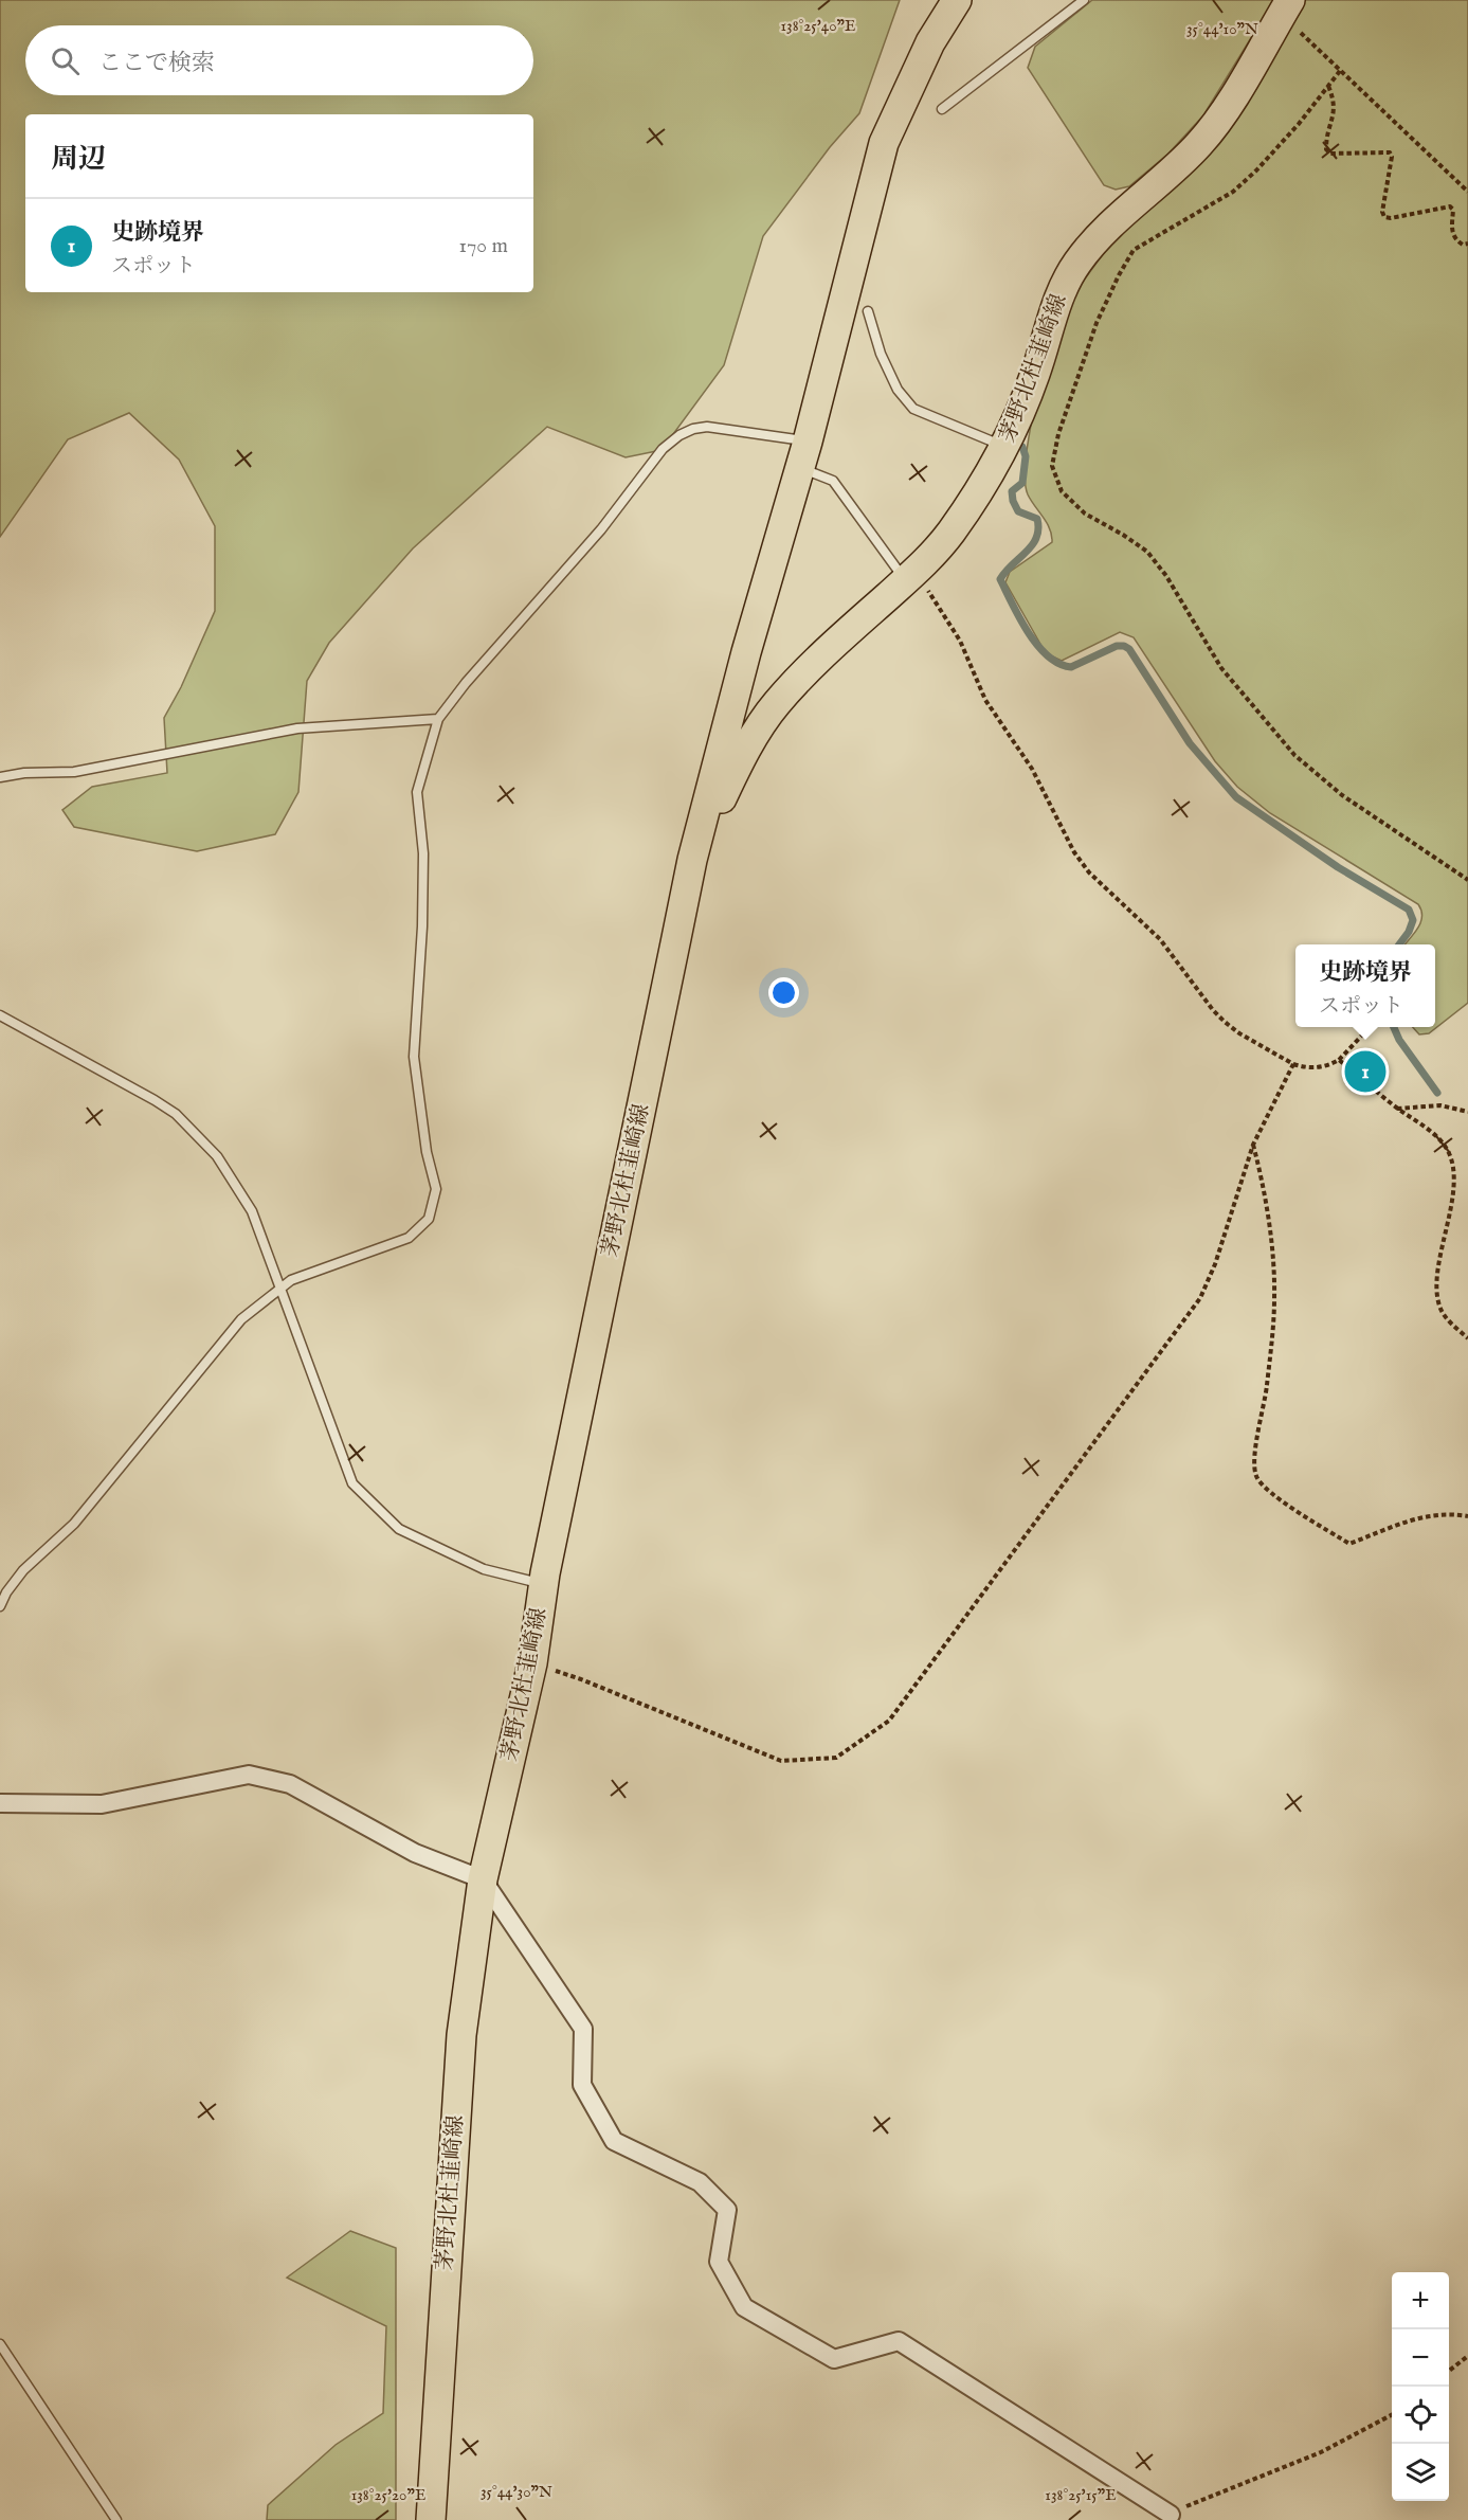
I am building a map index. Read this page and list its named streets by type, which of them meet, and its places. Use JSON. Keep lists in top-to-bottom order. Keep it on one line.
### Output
{"streets":{"main road":["茅野北杜韮崎線"]},"page":{"search":"ここで検索","heading":"周辺","list":[{"mark":"1","name":"史跡境界","note":"スポット","value":"170 m"}],"popup":["史跡境界","スポット"],"pins":"1","map_buttons":["+","−"]},"coordinates":["138°25'40\"E","35°44'10\"N","35°44'30\"N","138°25'20\"E","138°25'15\"E"]}
